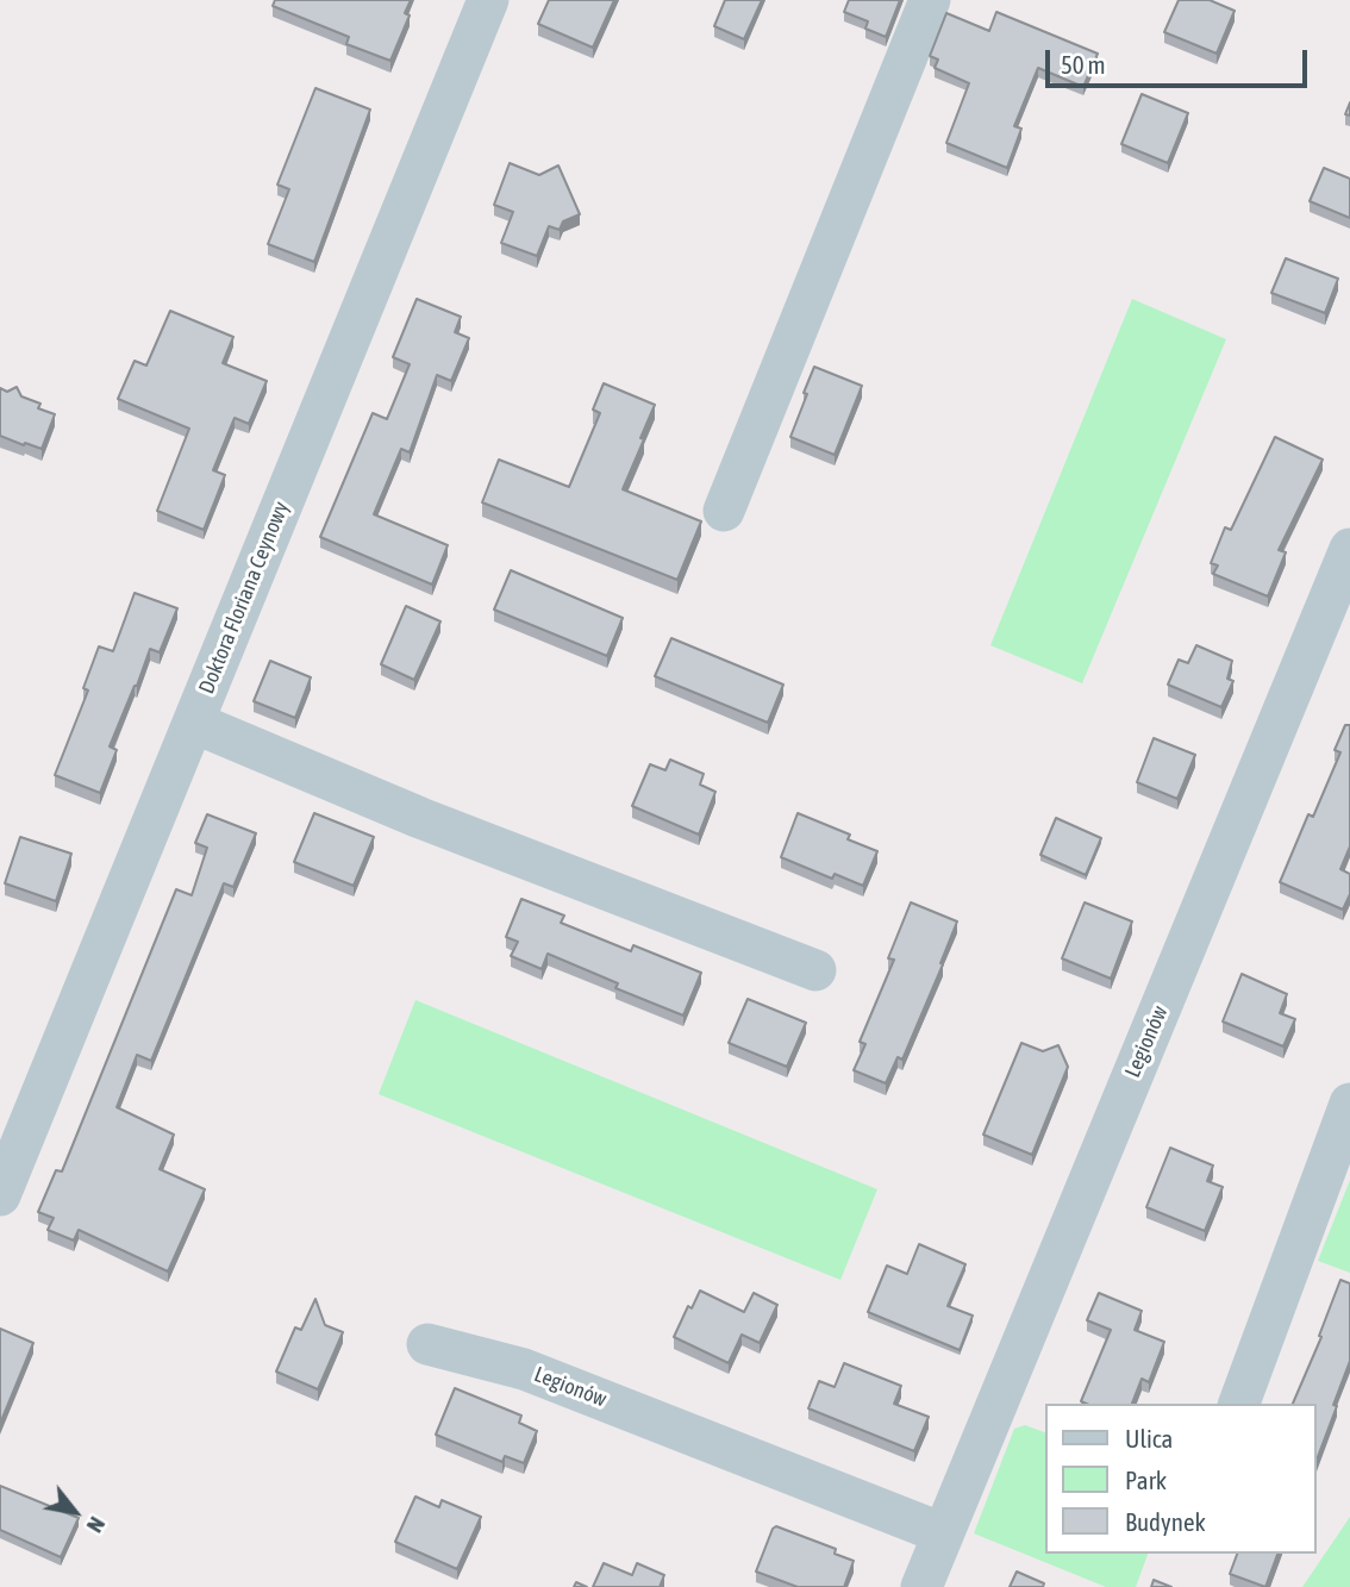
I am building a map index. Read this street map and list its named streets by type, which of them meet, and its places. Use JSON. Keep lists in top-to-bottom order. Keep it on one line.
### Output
{"streets":{"street":["Doktora Floriana Ceynowy","Legionów"]},"legend":["Ulica","Park","Budynek"],"scale_bar":"50 m","north":"bottom right"}
